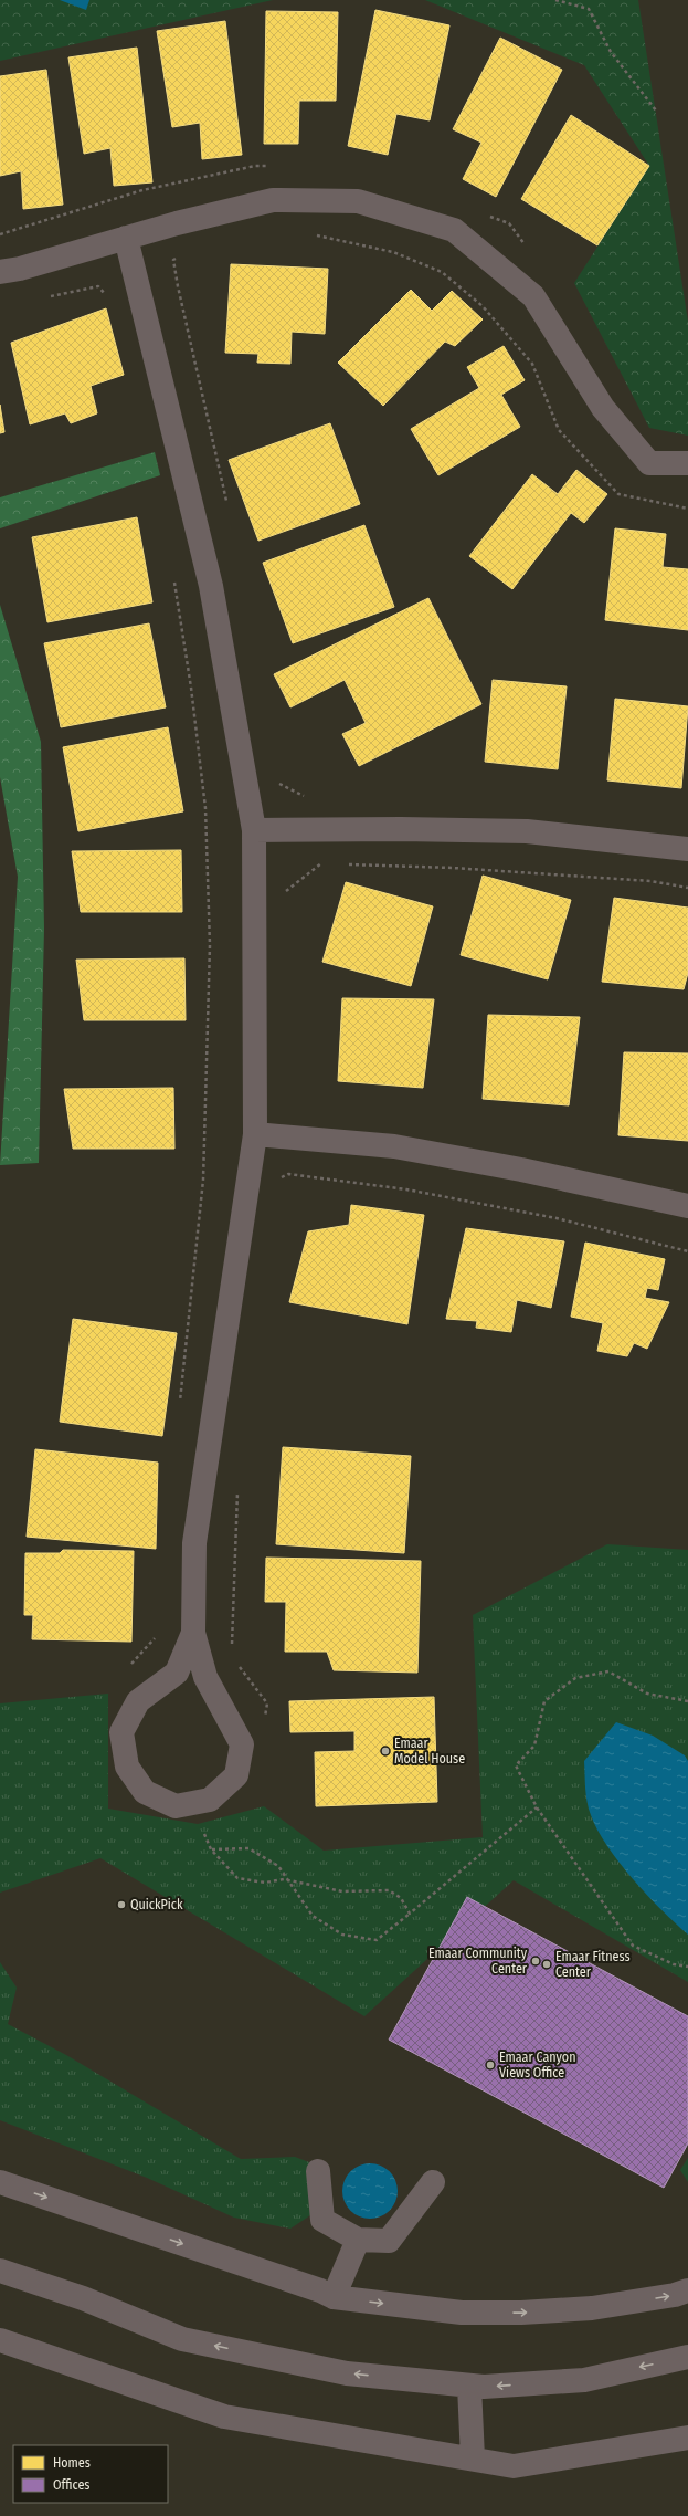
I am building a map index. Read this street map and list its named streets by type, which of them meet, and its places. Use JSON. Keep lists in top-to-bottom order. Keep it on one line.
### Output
{"places":["Emaar Model House","QuickPick","Emaar Community Center","Emaar Fitness Center","Emaar Canyon Views Office"],"legend":["Homes","Offices"]}
